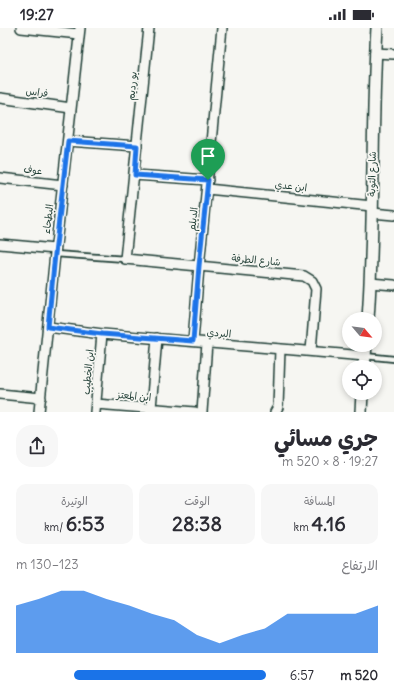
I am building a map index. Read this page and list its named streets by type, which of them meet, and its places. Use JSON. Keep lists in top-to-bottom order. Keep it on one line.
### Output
{"streets":{"street":["بو رديم","فراس","عوف","شارع التوبة","ابن عدي","البطحاء","الديلم","شارع الطرفة","البردي","ابن الخطيب","ابن المعتز"]},"crossings":[["بو رديم","ابن عدي"],["بو رديم","شارع الطرفة"],["فراس","البطحاء"],["عوف","البطحاء"],["شارع التوبة","ابن عدي"],["ابن عدي","الديلم"],["البطحاء","البردي"],["الديلم","شارع الطرفة"],["الديلم","البردي"],["شارع الطرفة","البردي"],["البردي","ابن الخطيب"],["ابن الخطيب","ابن المعتز"]],"north":"bottom right","page":{"status":"19:27","heading":["جري مسائي","19:27 · 8 × 520 m"],"stats":[["المسافة","4.16 km"],["الوقت","28:38"],["الوتيرة","6:53 /km"]],"chart":["الارتفاع","123–130 m"],"list":[{"name":"520 m","note":"6:57"}]}}
